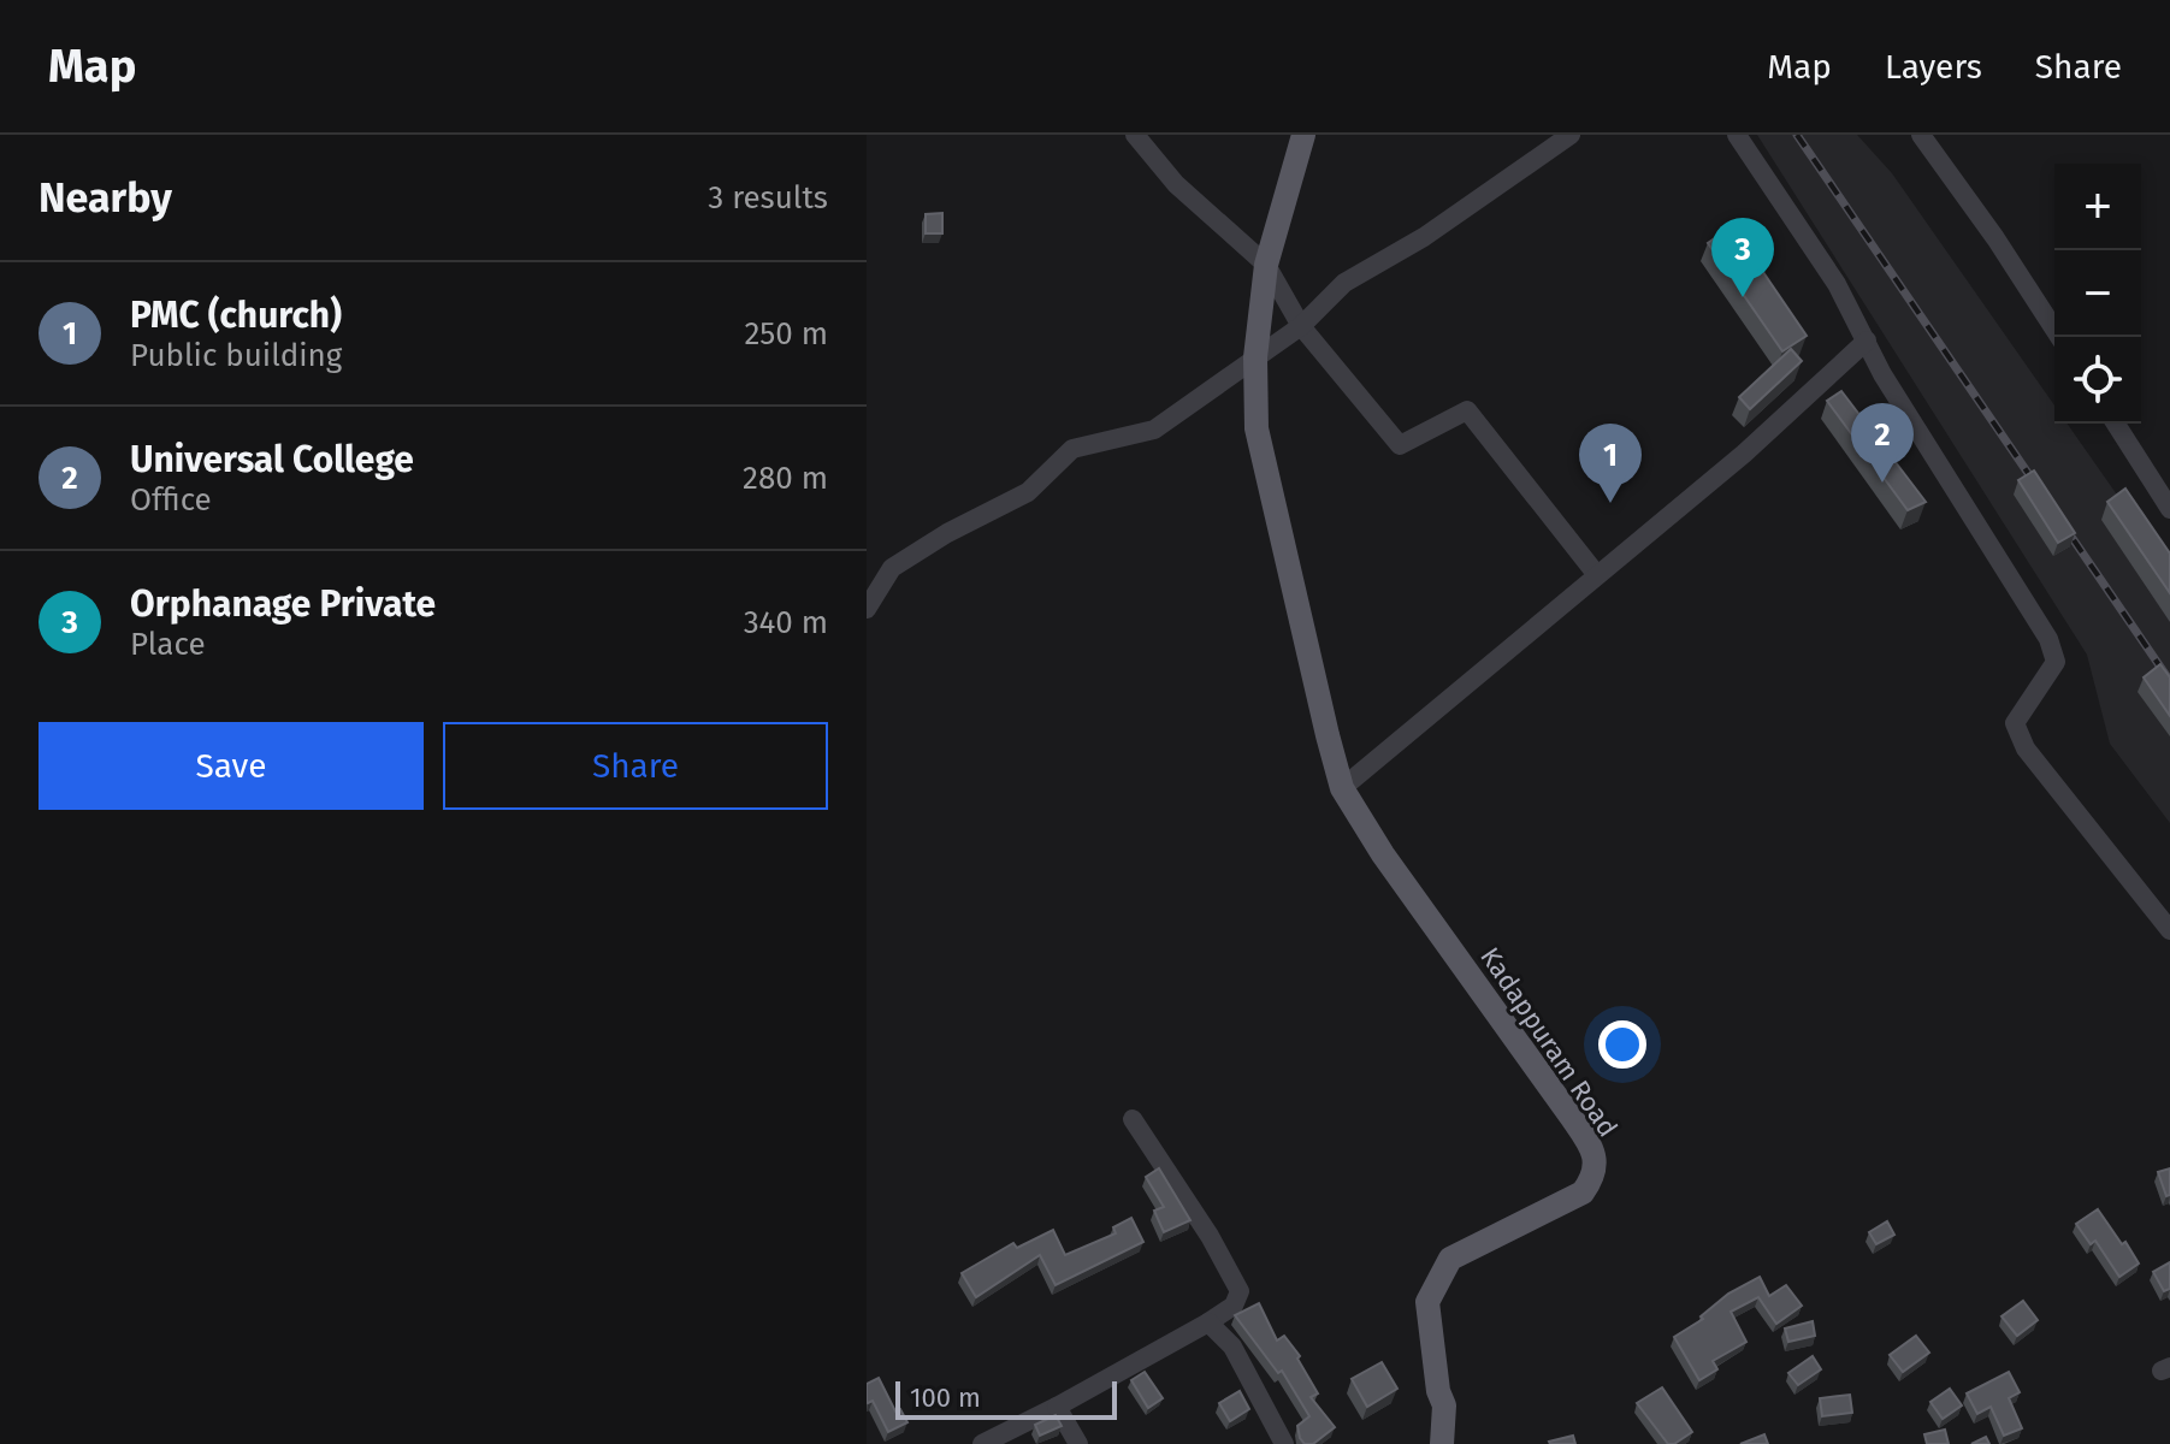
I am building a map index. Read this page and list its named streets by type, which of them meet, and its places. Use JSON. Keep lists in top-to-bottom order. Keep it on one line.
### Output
{"streets":{"main road":["Kadappuram Road"]},"scale_bar":"100 m","page":{"header":"Map","nav":["Map","Layers","Share"],"heading":["Nearby","3 results"],"map_buttons":["+","−"],"pins":["3","2","1"],"list":[{"mark":"1","name":"PMC (church)","note":"Public building","value":"250 m"},{"mark":"2","name":"Universal College","note":"Office","value":"280 m"},{"mark":"3","name":"Orphanage Private","note":"Place","value":"340 m"}],"buttons":["Save","Share"],"scale":"100 m"}}
